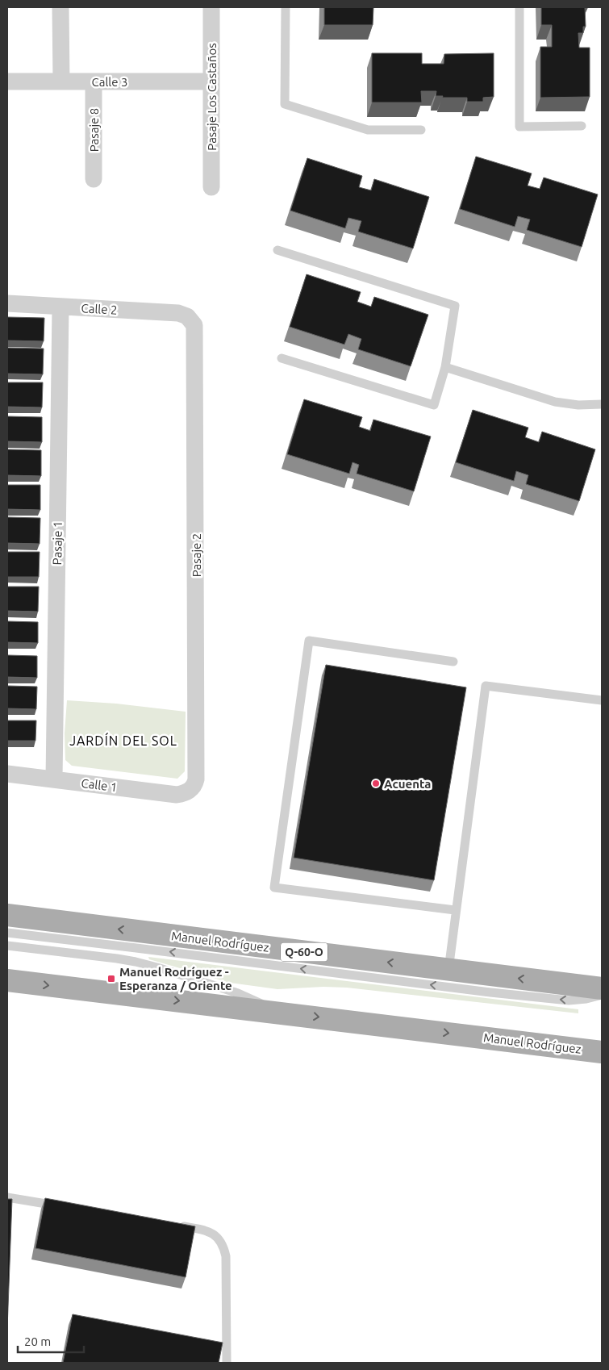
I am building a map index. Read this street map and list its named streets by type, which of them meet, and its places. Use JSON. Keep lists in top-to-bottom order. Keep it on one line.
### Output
{"streets":{"main road":["Manuel Rodríguez","Q-60-O"],"street":["Calle 3","Pasaje Los Castaños","Pasaje 8","Calle 2","Pasaje 1","Pasaje 2","Calle 1"]},"crossings":[["Calle 3","Pasaje Los Castaños"],["Calle 3","Pasaje 8"],["Calle 2","Pasaje 1"],["Calle 2","Pasaje 2"],["Pasaje 1","Calle 1"],["Pasaje 2","Calle 1"]],"districts":["JARDÍN DEL SOL"],"places":{"other":["Acuenta"],"transit":["Manuel Rodríguez - Esperanza / Oriente"]},"scale_bar":"20 m"}
